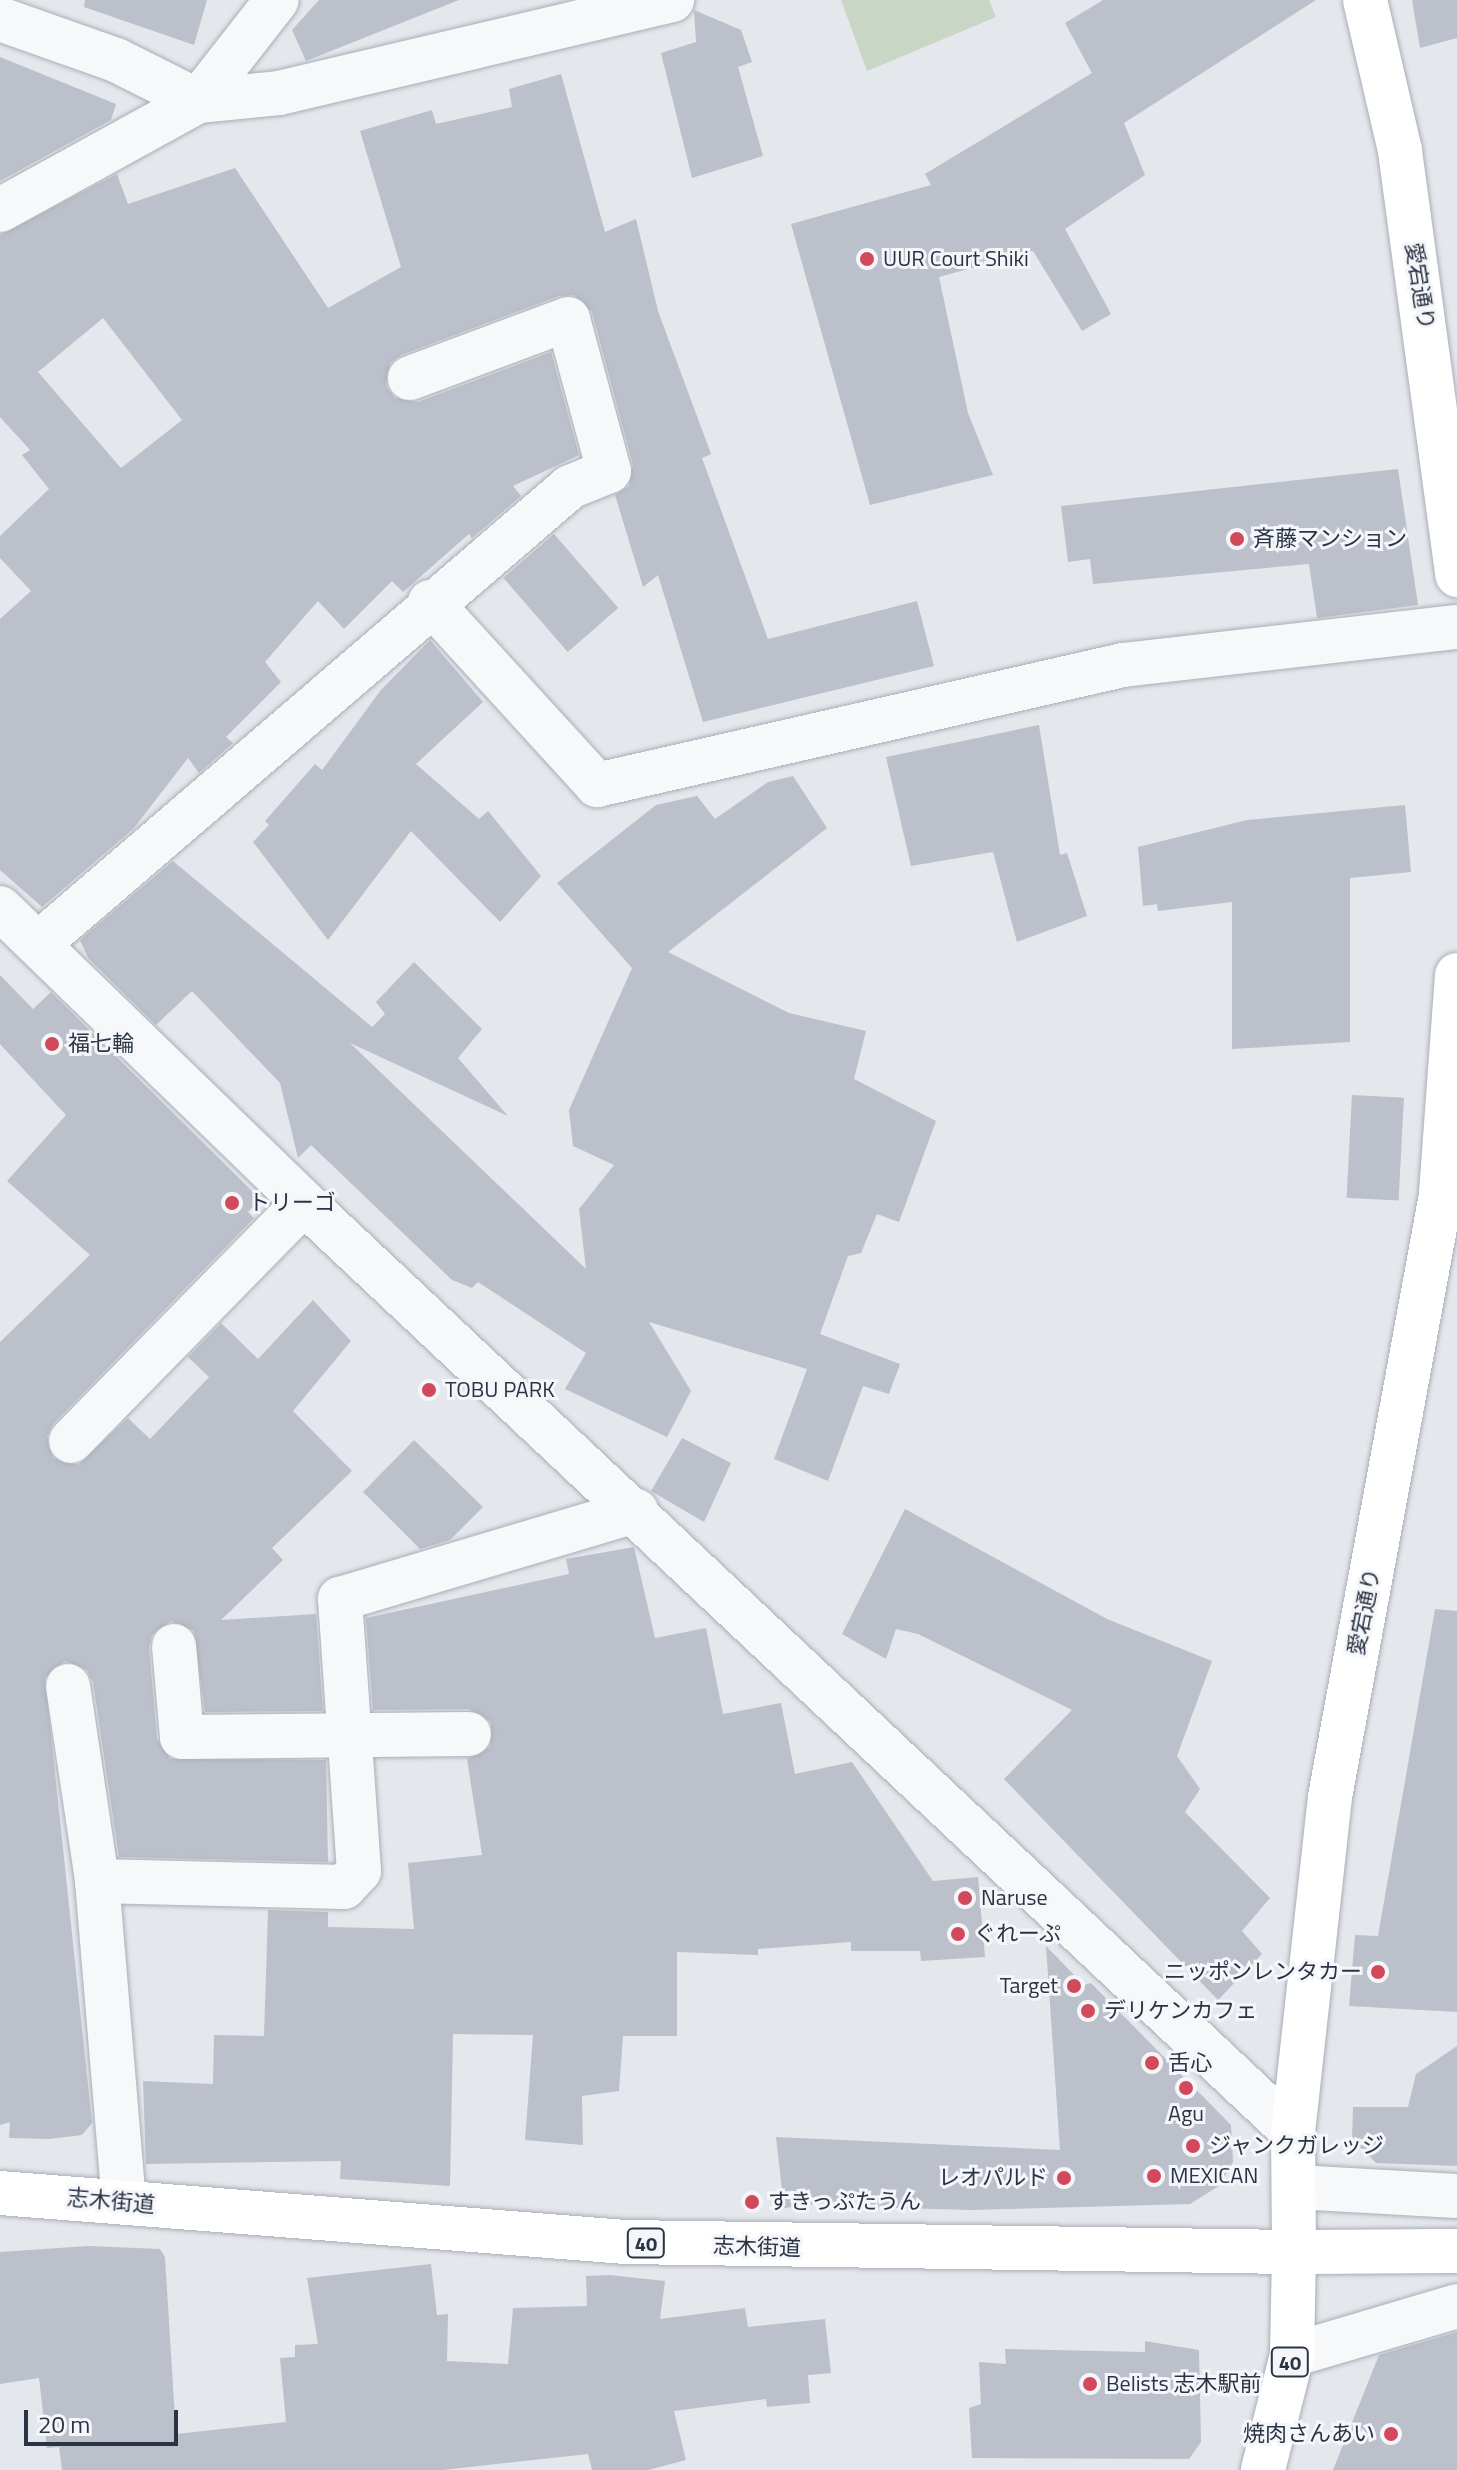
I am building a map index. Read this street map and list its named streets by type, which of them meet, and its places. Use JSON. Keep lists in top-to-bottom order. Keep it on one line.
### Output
{"streets":{"street":["愛宕通り","志木街道","40"]},"crossings":[["愛宕通り","志木街道"],["愛宕通り","40"],["志木街道","40"]],"places":["UUR Court Shiki","斉藤マンション","福七輪","トリーゴ","TOBU PARK","Naruse","ぐれーぷ","ニッポンレンタカー","Target","デリケンカフェ","舌心","Agu","ジャンクガレッジ","MEXICAN","レオパルド","すきっぷたうん","Belists 志木駅前","焼肉さんあい"],"scale_bar":"20 m"}
